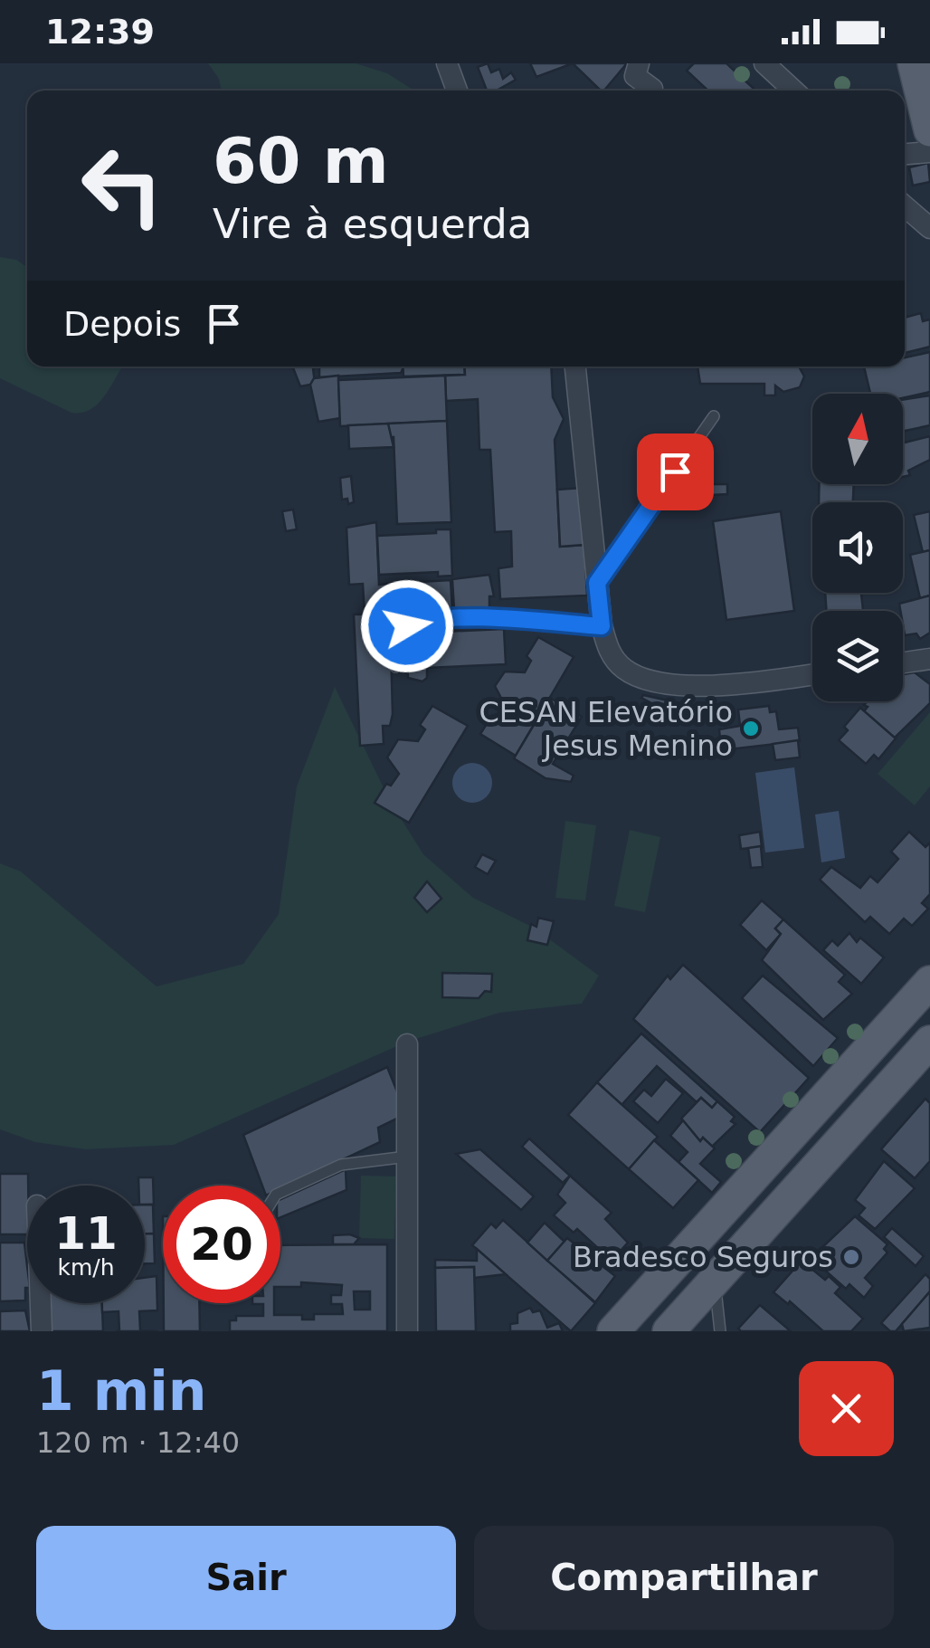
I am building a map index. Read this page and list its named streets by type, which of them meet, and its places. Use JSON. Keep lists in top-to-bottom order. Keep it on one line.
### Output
{"places":["CESAN Elevatório Jesus Menino","Bradesco Seguros"],"north":"top","page":{"status":"12:39","turn":["60 m","Vire à esquerda"],"then":"Depois","speed":"11 km/h","limit":"20","heading":["1 min","120 m · 12:40"],"buttons":["Sair","Compartilhar"]}}
